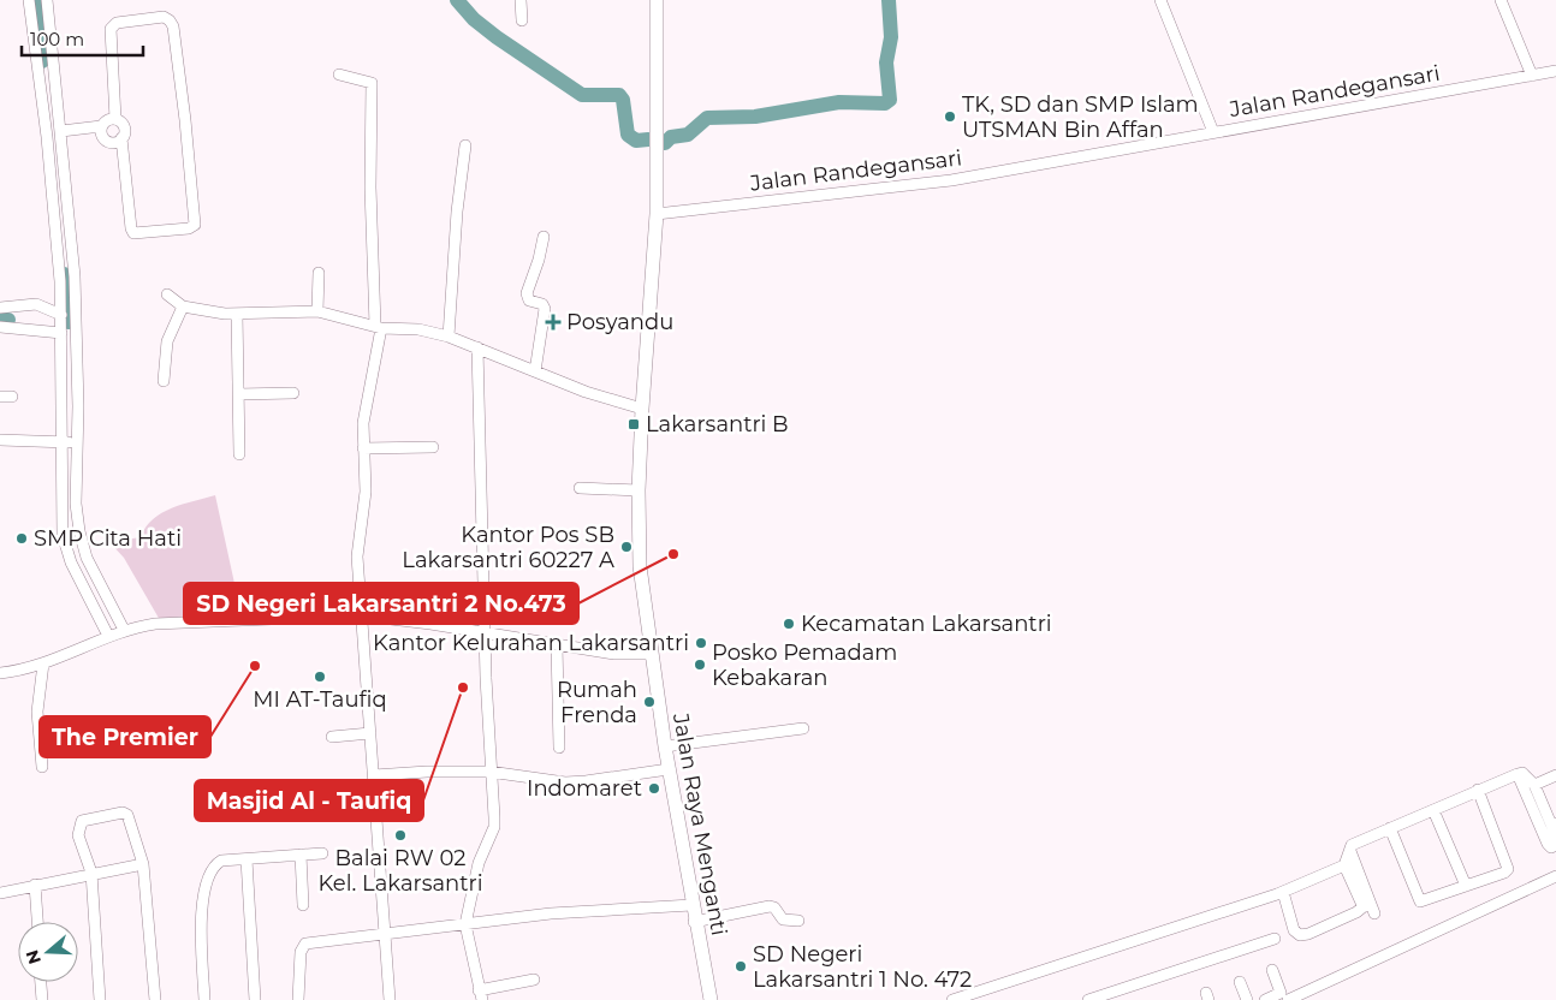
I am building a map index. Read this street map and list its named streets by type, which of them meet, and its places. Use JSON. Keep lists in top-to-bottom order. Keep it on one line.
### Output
{"streets":{"main road":["Jalan Raya Menganti"],"street":["Jalan Randegansari"]},"crossings":[["Jalan Randegansari","Jalan Raya Menganti"]],"places":{"other":["TK, SD dan SMP Islam UTSMAN Bin Affan","SMP Cita Hati","Kantor Pos SB Lakarsantri 60227 A","SD Negeri Lakarsantri 2 No.473","Kecamatan Lakarsantri","Kantor Kelurahan Lakarsantri","Posko Pemadam Kebakaran","The Premier","MI AT-Taufiq","Masjid Al - Taufiq","Rumah Frenda","Indomaret","Balai RW 02 Kel. Lakarsantri","SD Negeri Lakarsantri 1 No. 472"],"health":["Posyandu"],"transit":["Lakarsantri B"]},"scale_bar":"100 m","north":"left"}
